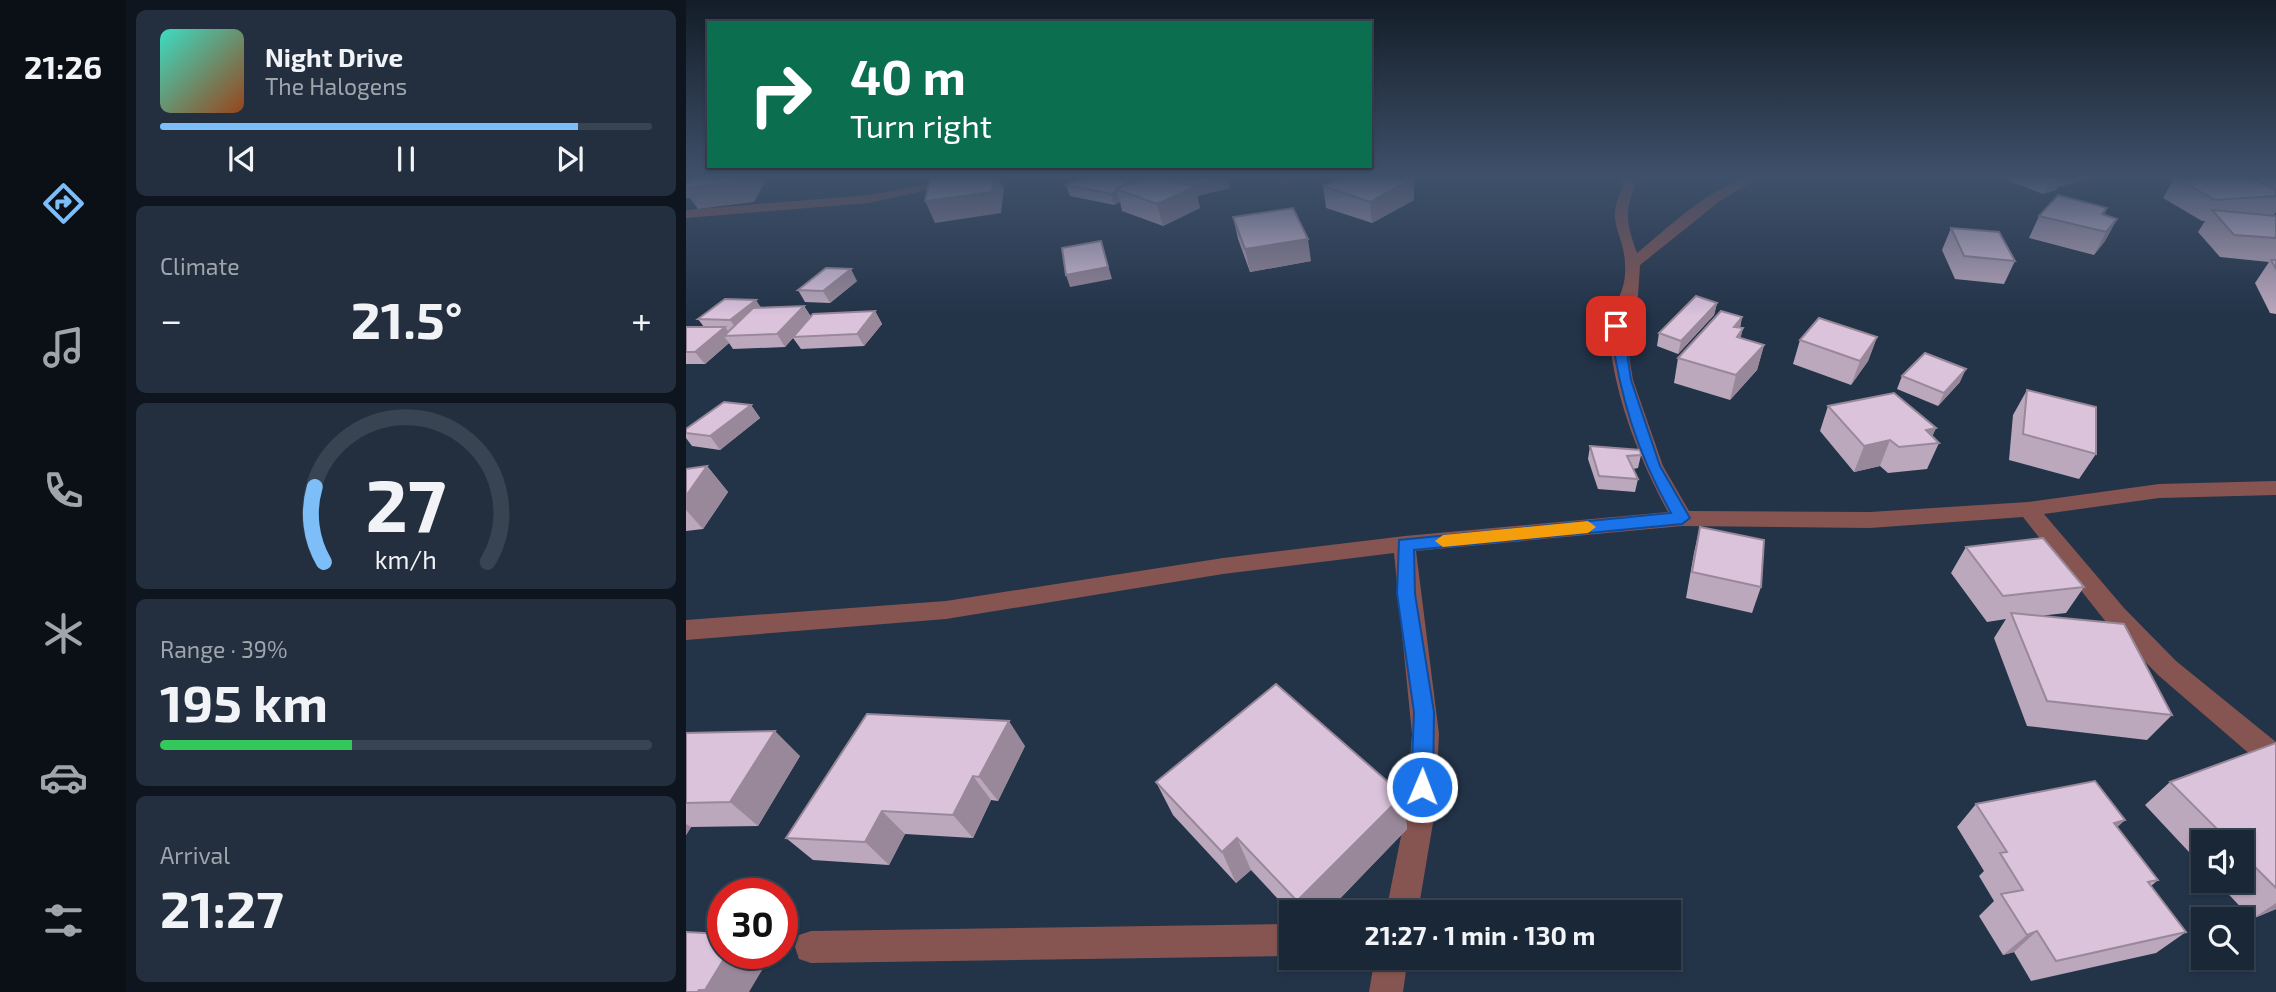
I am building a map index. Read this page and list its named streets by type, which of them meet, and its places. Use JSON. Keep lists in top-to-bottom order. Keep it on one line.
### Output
{"page":{"tabs":"21:26","turn":["40 m","Turn right"],"song":["Night Drive","The Halogens"],"tile":["Climate",["Range · 39%","195 km"],["Arrival","21:27"]],"heat":["−","21.5°","+"],"limit":"30","trip":"21:27 · 1 min · 130 m","gauge":["27","km/h"]}}
